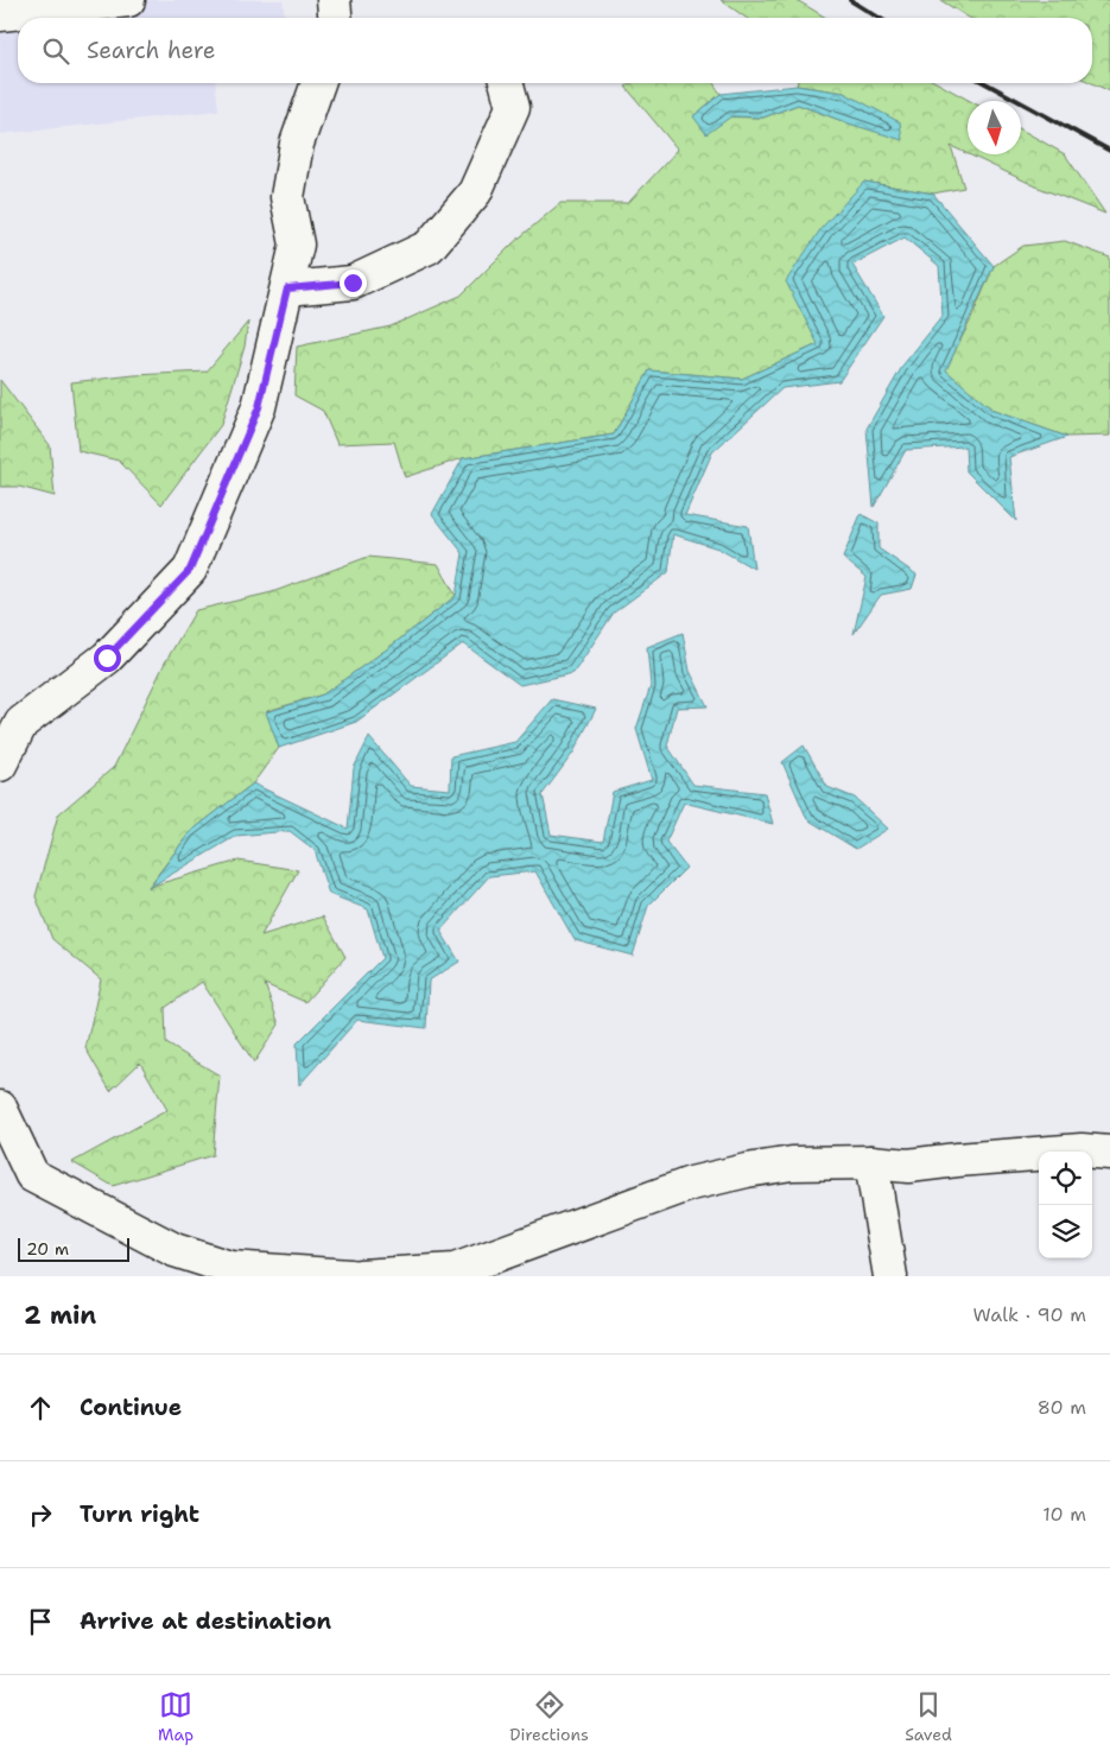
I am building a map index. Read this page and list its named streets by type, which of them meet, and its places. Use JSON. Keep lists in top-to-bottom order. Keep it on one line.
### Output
{"scale_bar":"20 m","north":"bottom","page":{"search":"Search here","scale":"20 m","heading":["2 min","Walk · 90 m"],"list":[["Continue","80 m"],["Turn right","10 m"],"Arrive at destination"],"nav":["Map","Directions","Saved"]}}
